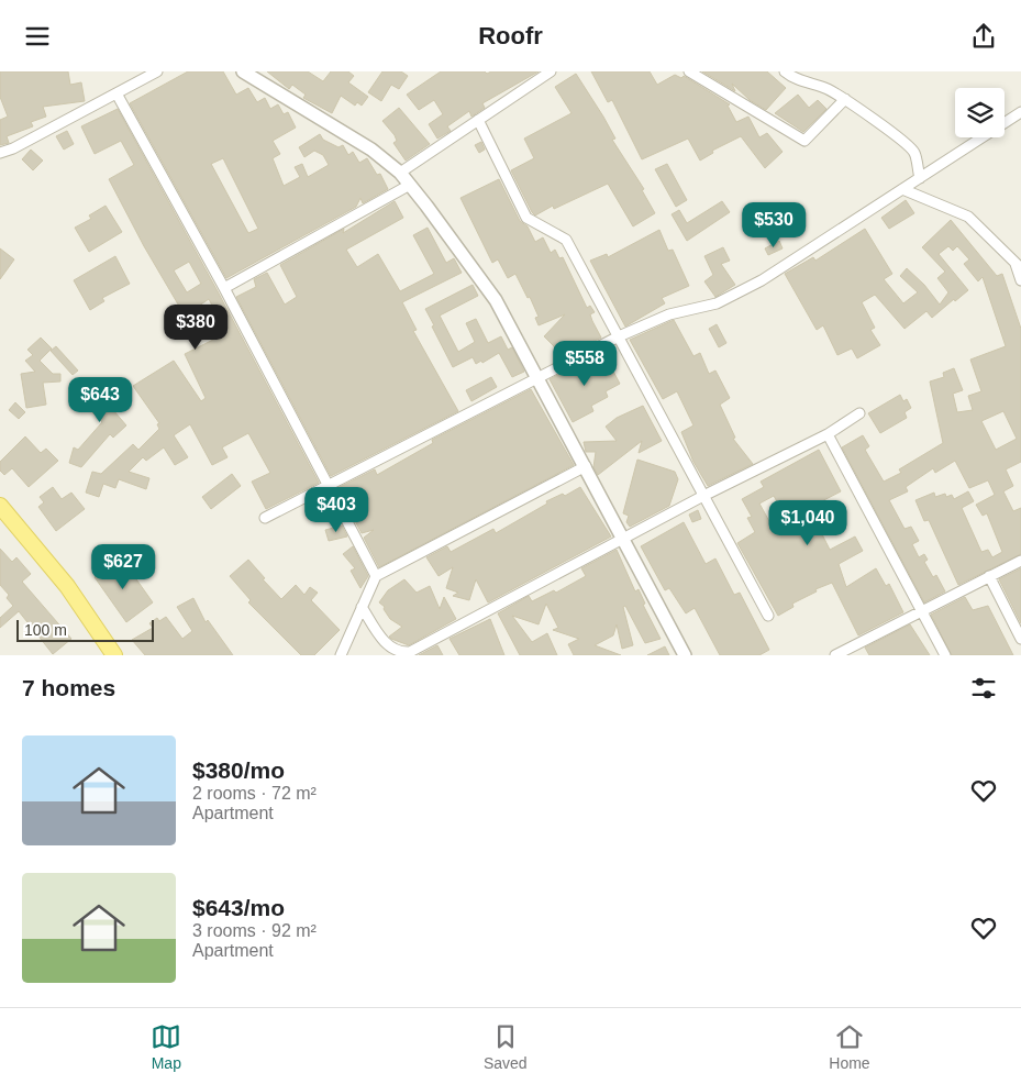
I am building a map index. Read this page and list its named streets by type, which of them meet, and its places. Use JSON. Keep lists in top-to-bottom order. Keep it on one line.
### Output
{"scale_bar":"100 m","page":{"header":"Roofr","price":["$530","$380","$558","$643","$403","$1,040","$627"],"scale":"100 m","heading":"7 homes","list":[{"name":"$380/mo","note":"2 rooms · 72 m² · Apartment"},{"name":"$643/mo","note":"3 rooms · 92 m² · Apartment"}],"tabs":["Map","Saved","Home"]}}
